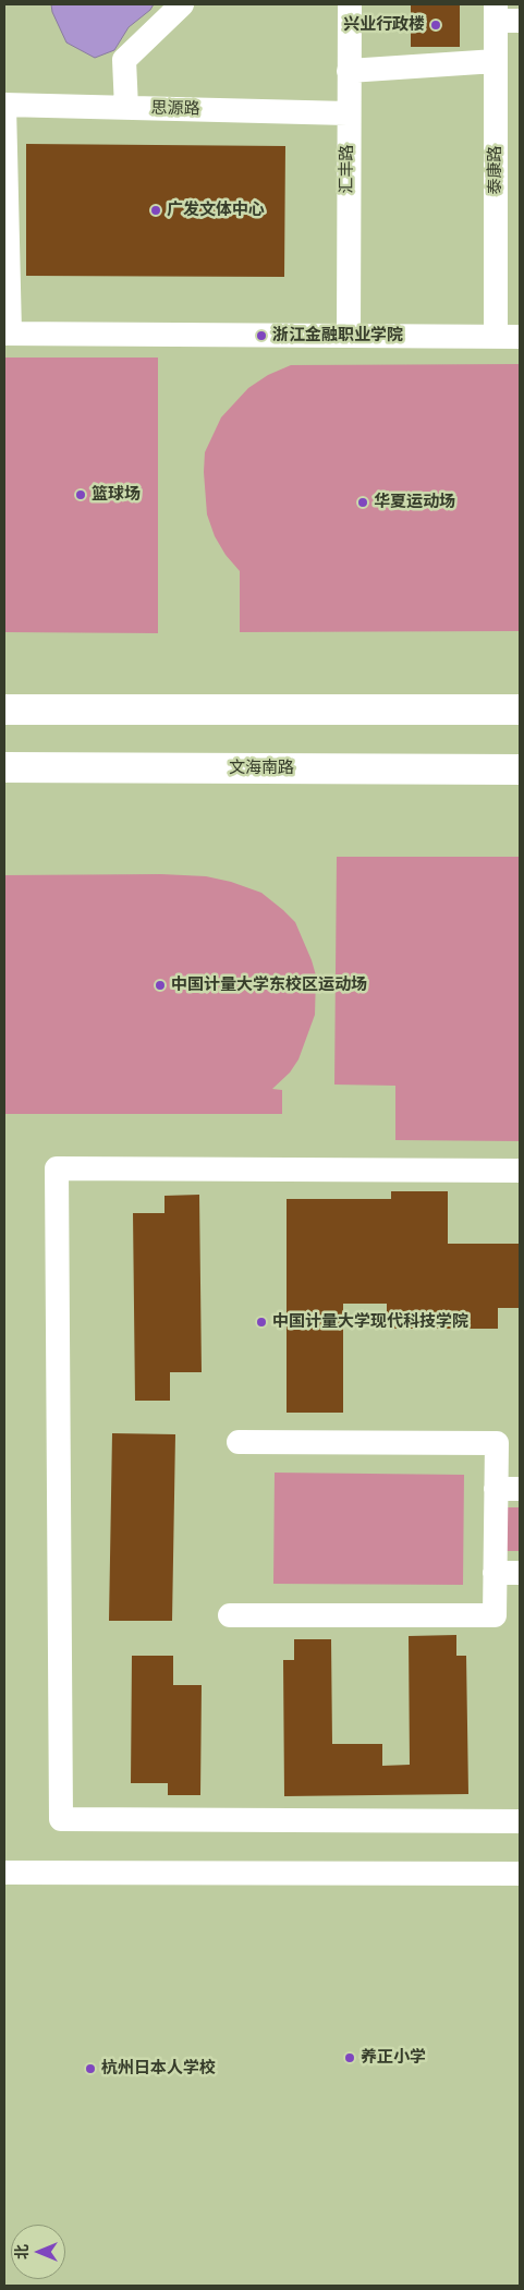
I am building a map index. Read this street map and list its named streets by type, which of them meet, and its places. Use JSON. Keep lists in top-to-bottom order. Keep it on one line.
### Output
{"streets":{"main road":["文海南路"],"street":["思源路","汇丰路","泰康路"]},"crossings":[["思源路","汇丰路"]],"places":["兴业行政楼","广发文体中心","浙江金融职业学院","篮球场","华夏运动场","中国计量大学东校区运动场","中国计量大学现代科技学院","养正小学","杭州日本人学校"],"north":"left"}
